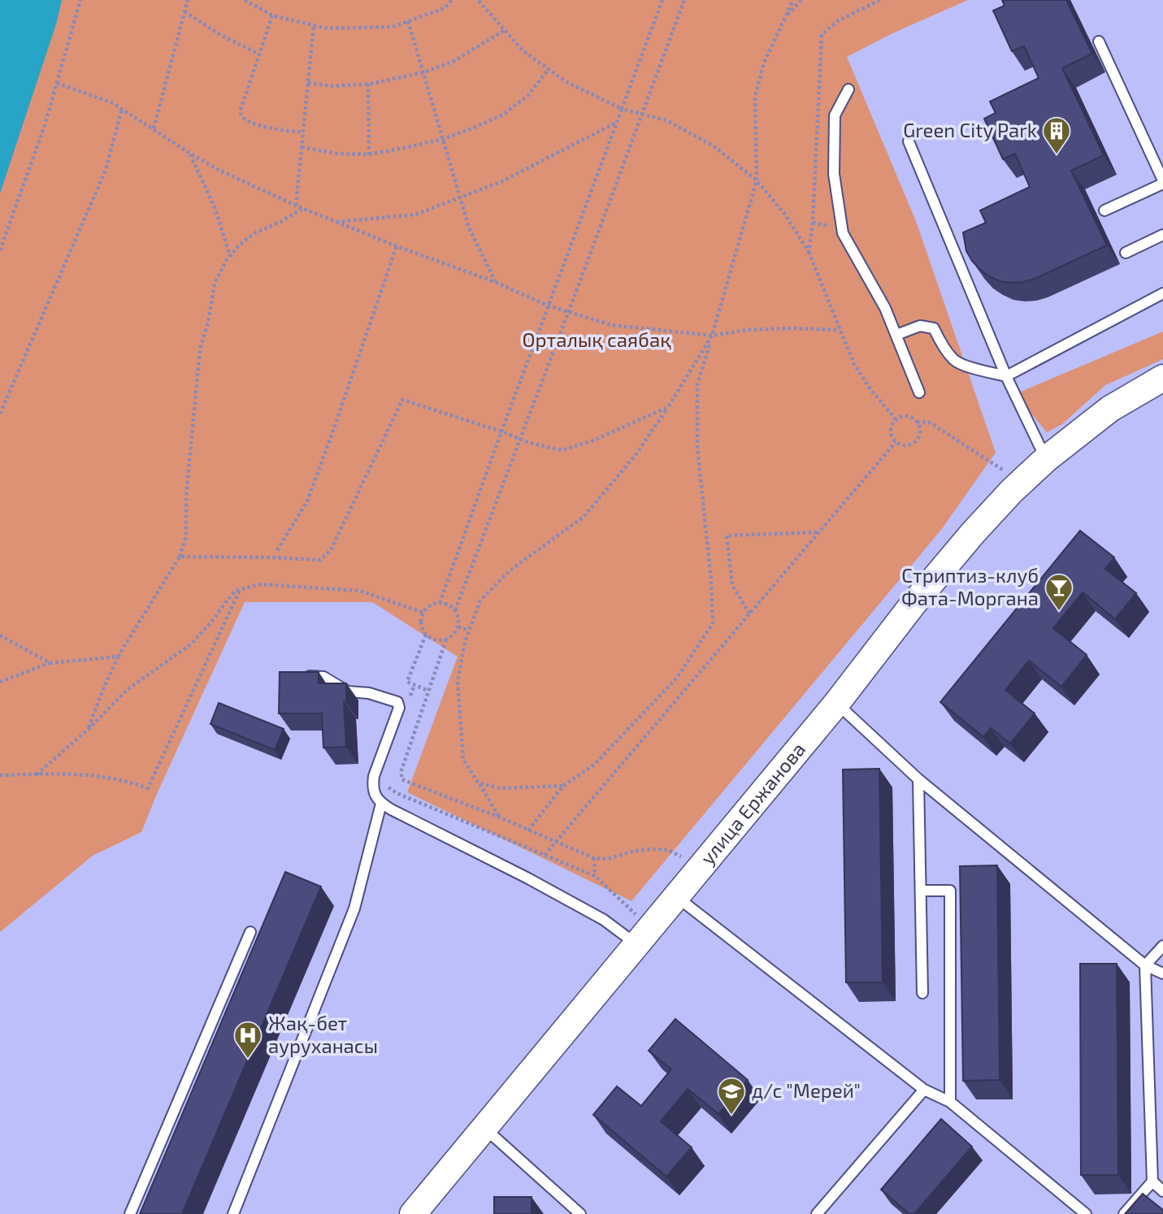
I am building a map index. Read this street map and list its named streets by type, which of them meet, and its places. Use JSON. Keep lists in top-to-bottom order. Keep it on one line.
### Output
{"streets":{"street":["улица Ержанова"]},"parks":["Орталық саябақ"],"places":{"building":["Green City Park"],"bar":["Стриптиз-клуб Фата-Моргана"],"hospital":["Жақ-бет ауруханасы"],"school or university":["д/с \"Мерей\""]}}
